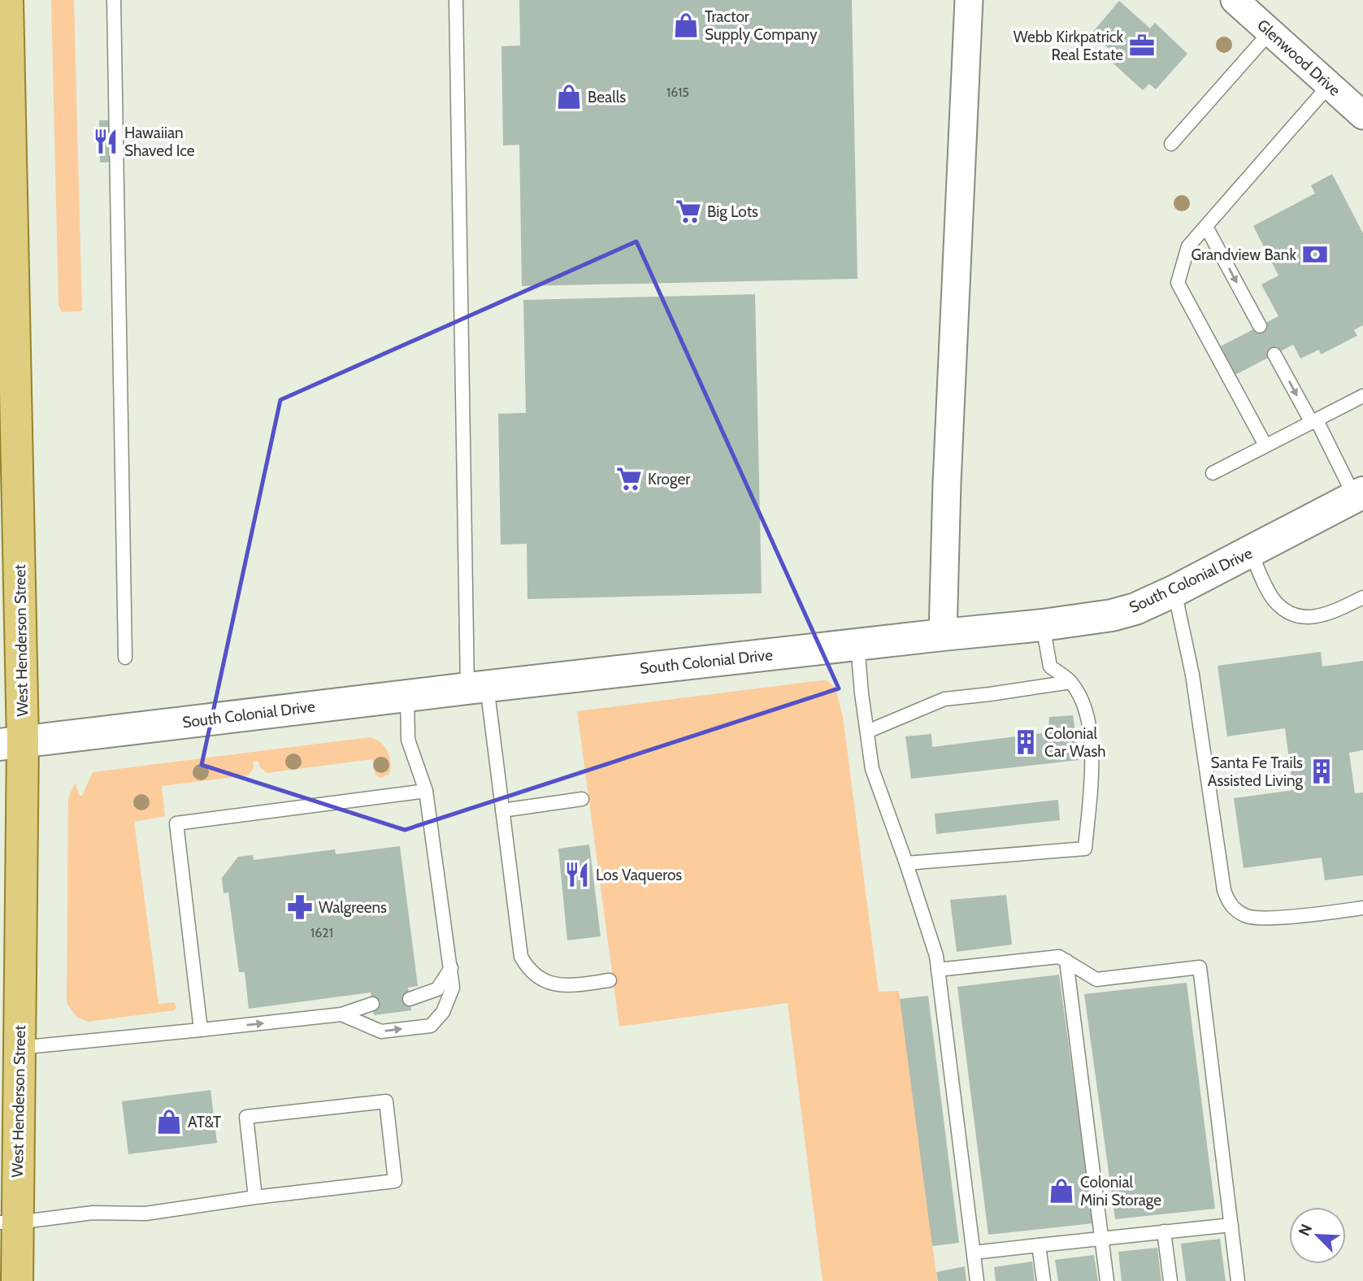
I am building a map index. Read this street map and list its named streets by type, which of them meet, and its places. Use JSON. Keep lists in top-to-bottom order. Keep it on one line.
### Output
{"streets":{"main road":["West Henderson Street"],"street":["Glenwood Drive","South Colonial Drive"]},"crossings":[["South Colonial Drive","West Henderson Street"]],"places":{"shop":["Tractor Supply Company","Bealls","AT&T","Colonial Mini Storage"],"office":["Webb Kirkpatrick Real Estate"],"restaurant":["Hawaiian Shaved Ice","Los Vaqueros"],"supermarket":["Big Lots","Kroger"],"bank":["Grandview Bank"],"building":["Colonial Car Wash","Santa Fe Trails Assisted Living"],"pharmacy":["Walgreens"]},"house_numbers":["1615","1621"],"north":"top left"}
